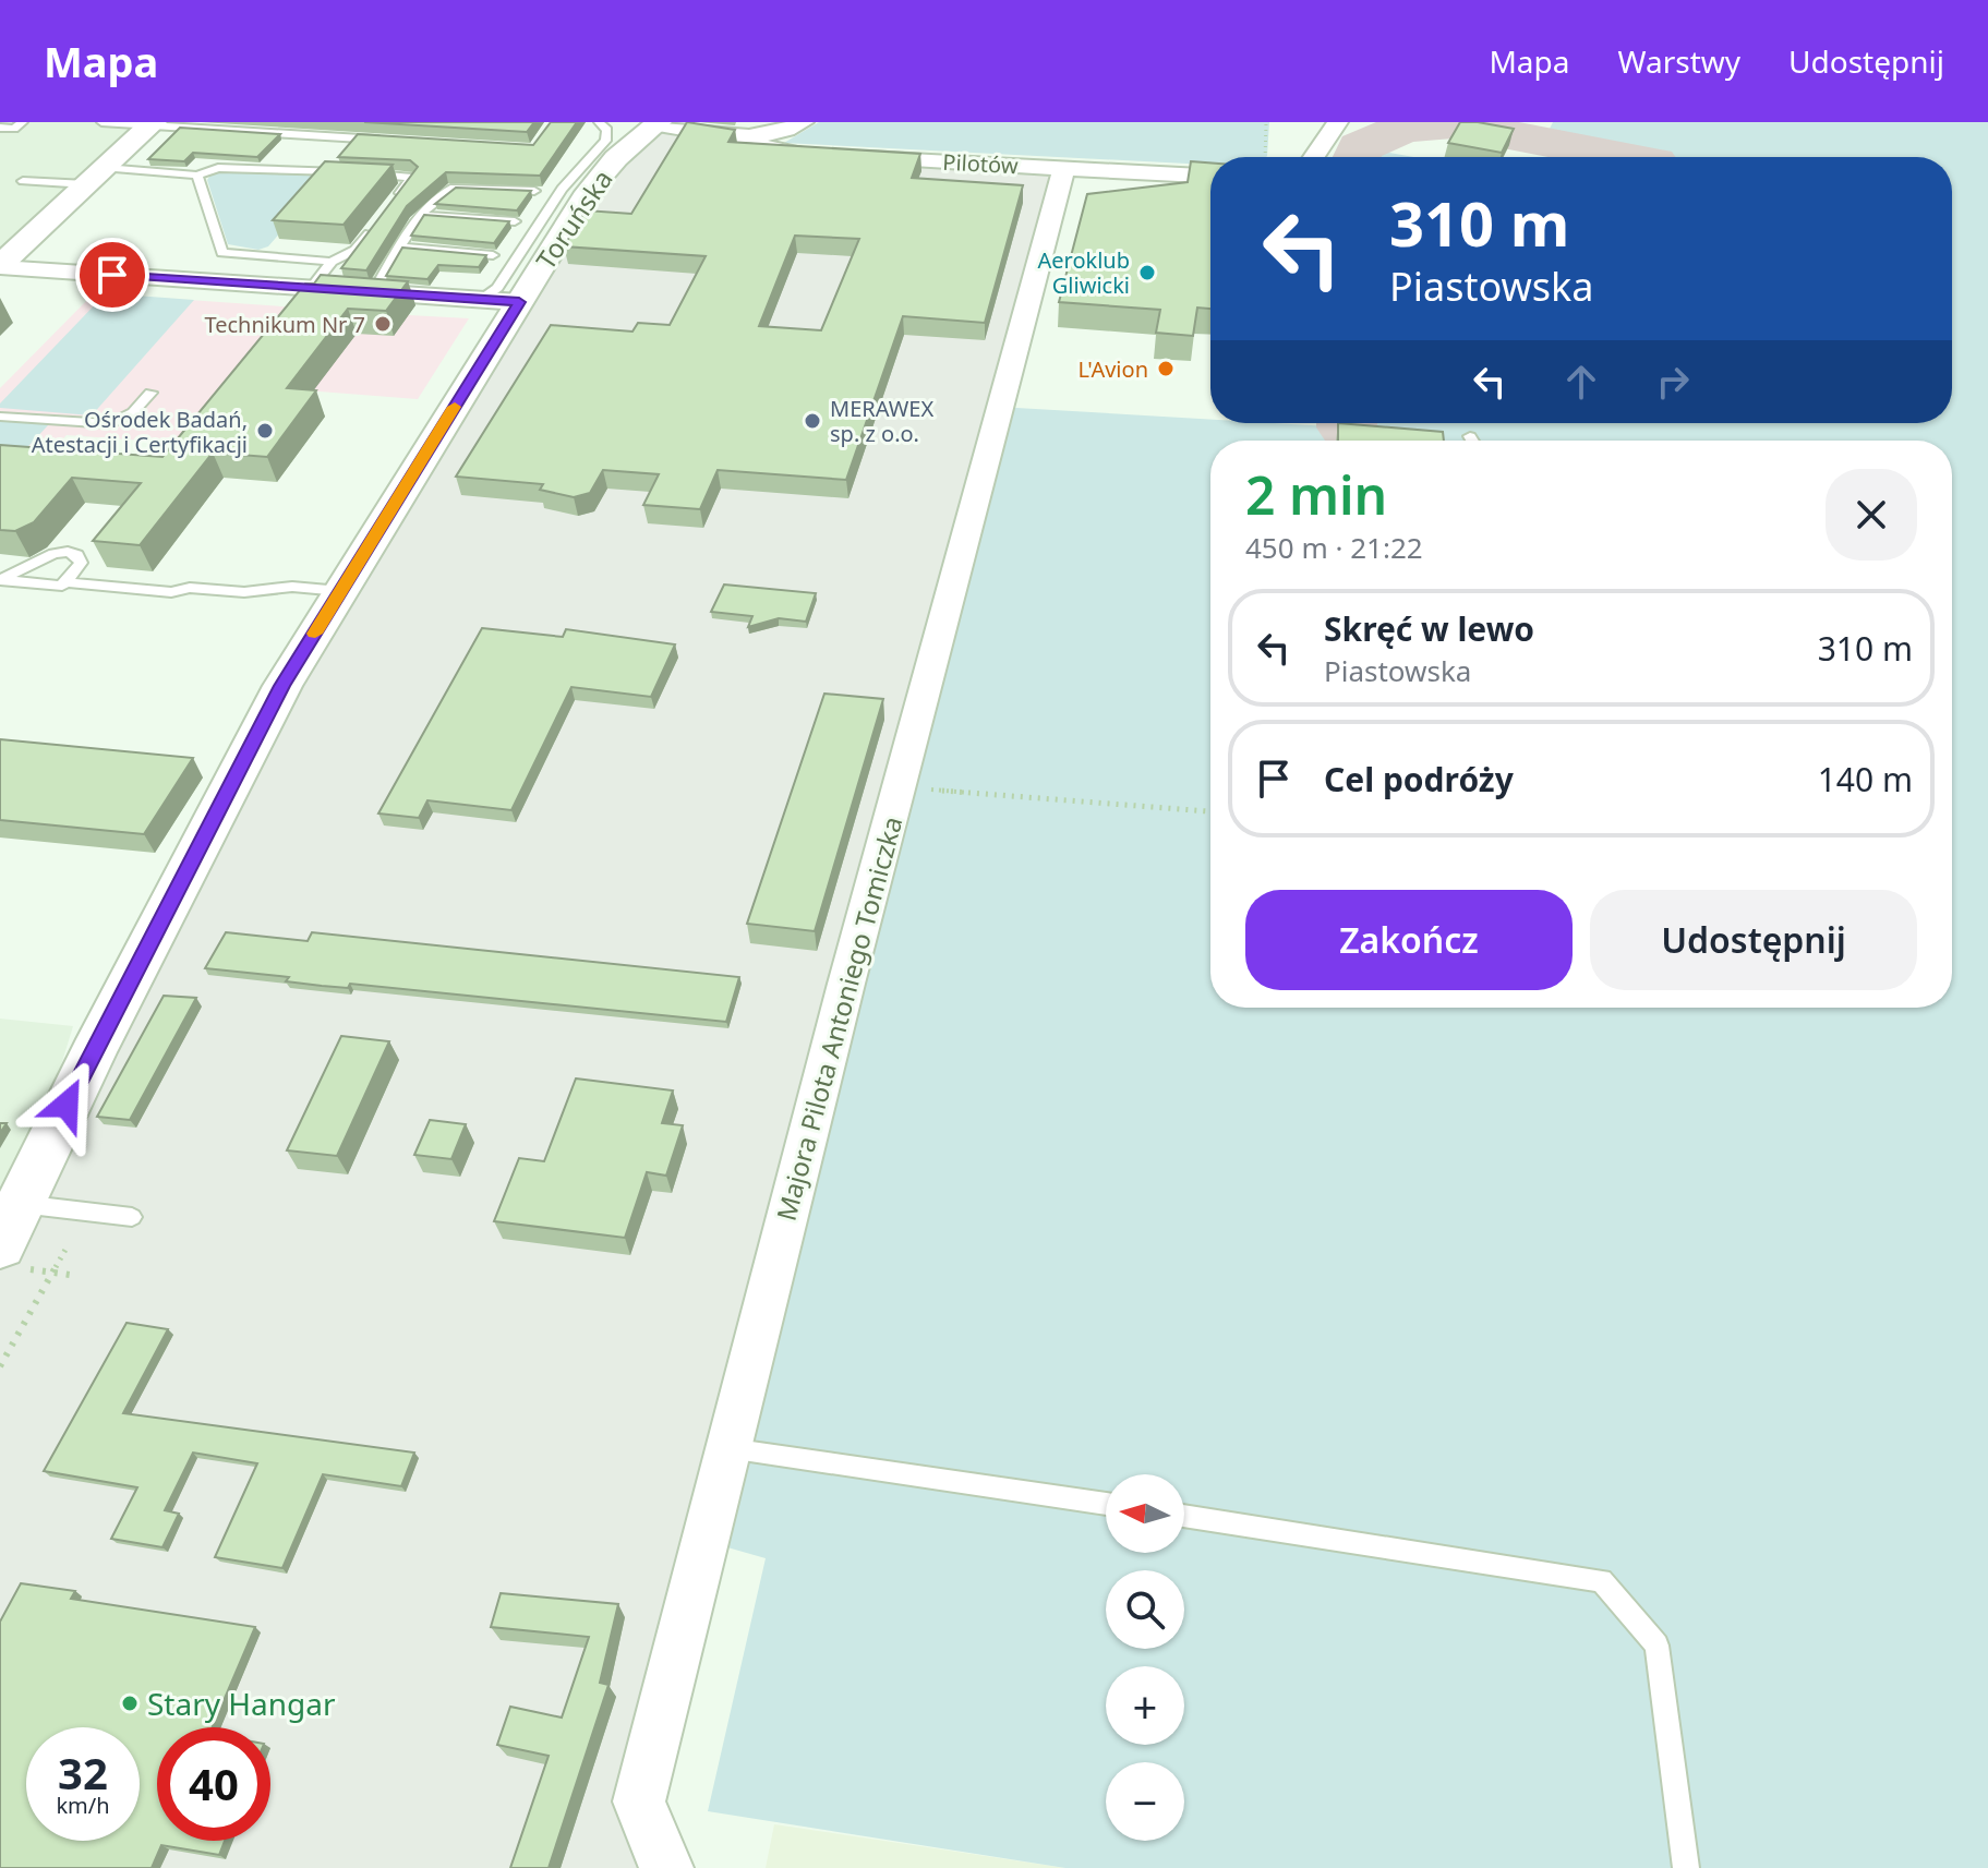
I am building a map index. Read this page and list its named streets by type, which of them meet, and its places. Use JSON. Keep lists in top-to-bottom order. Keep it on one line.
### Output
{"streets":{"street":["Pilotów","Toruńska","Majora Pilota Antoniego Tomiczka"]},"crossings":[["Pilotów","Majora Pilota Antoniego Tomiczka"]],"places":["Aeroklub Gliwicki","Technikum Nr 7","L'Avion","MERAWEX sp. z o.o.","Ośrodek Badań, Atestacji i Certyfikacji","Stary Hangar"],"north":"left","page":{"header":"Mapa","nav":["Mapa","Warstwy","Udostępnij"],"turn":["310 m","Piastowska"],"heading":["2 min","450 m · 21:22"],"list":[{"name":"Skręć w lewo","note":"Piastowska","value":"310 m"},{"name":"Cel podróży","value":"140 m"}],"buttons":["Zakończ","Udostępnij"],"map_buttons":["+","−"],"speed":"32 km/h","limit":"40"}}
